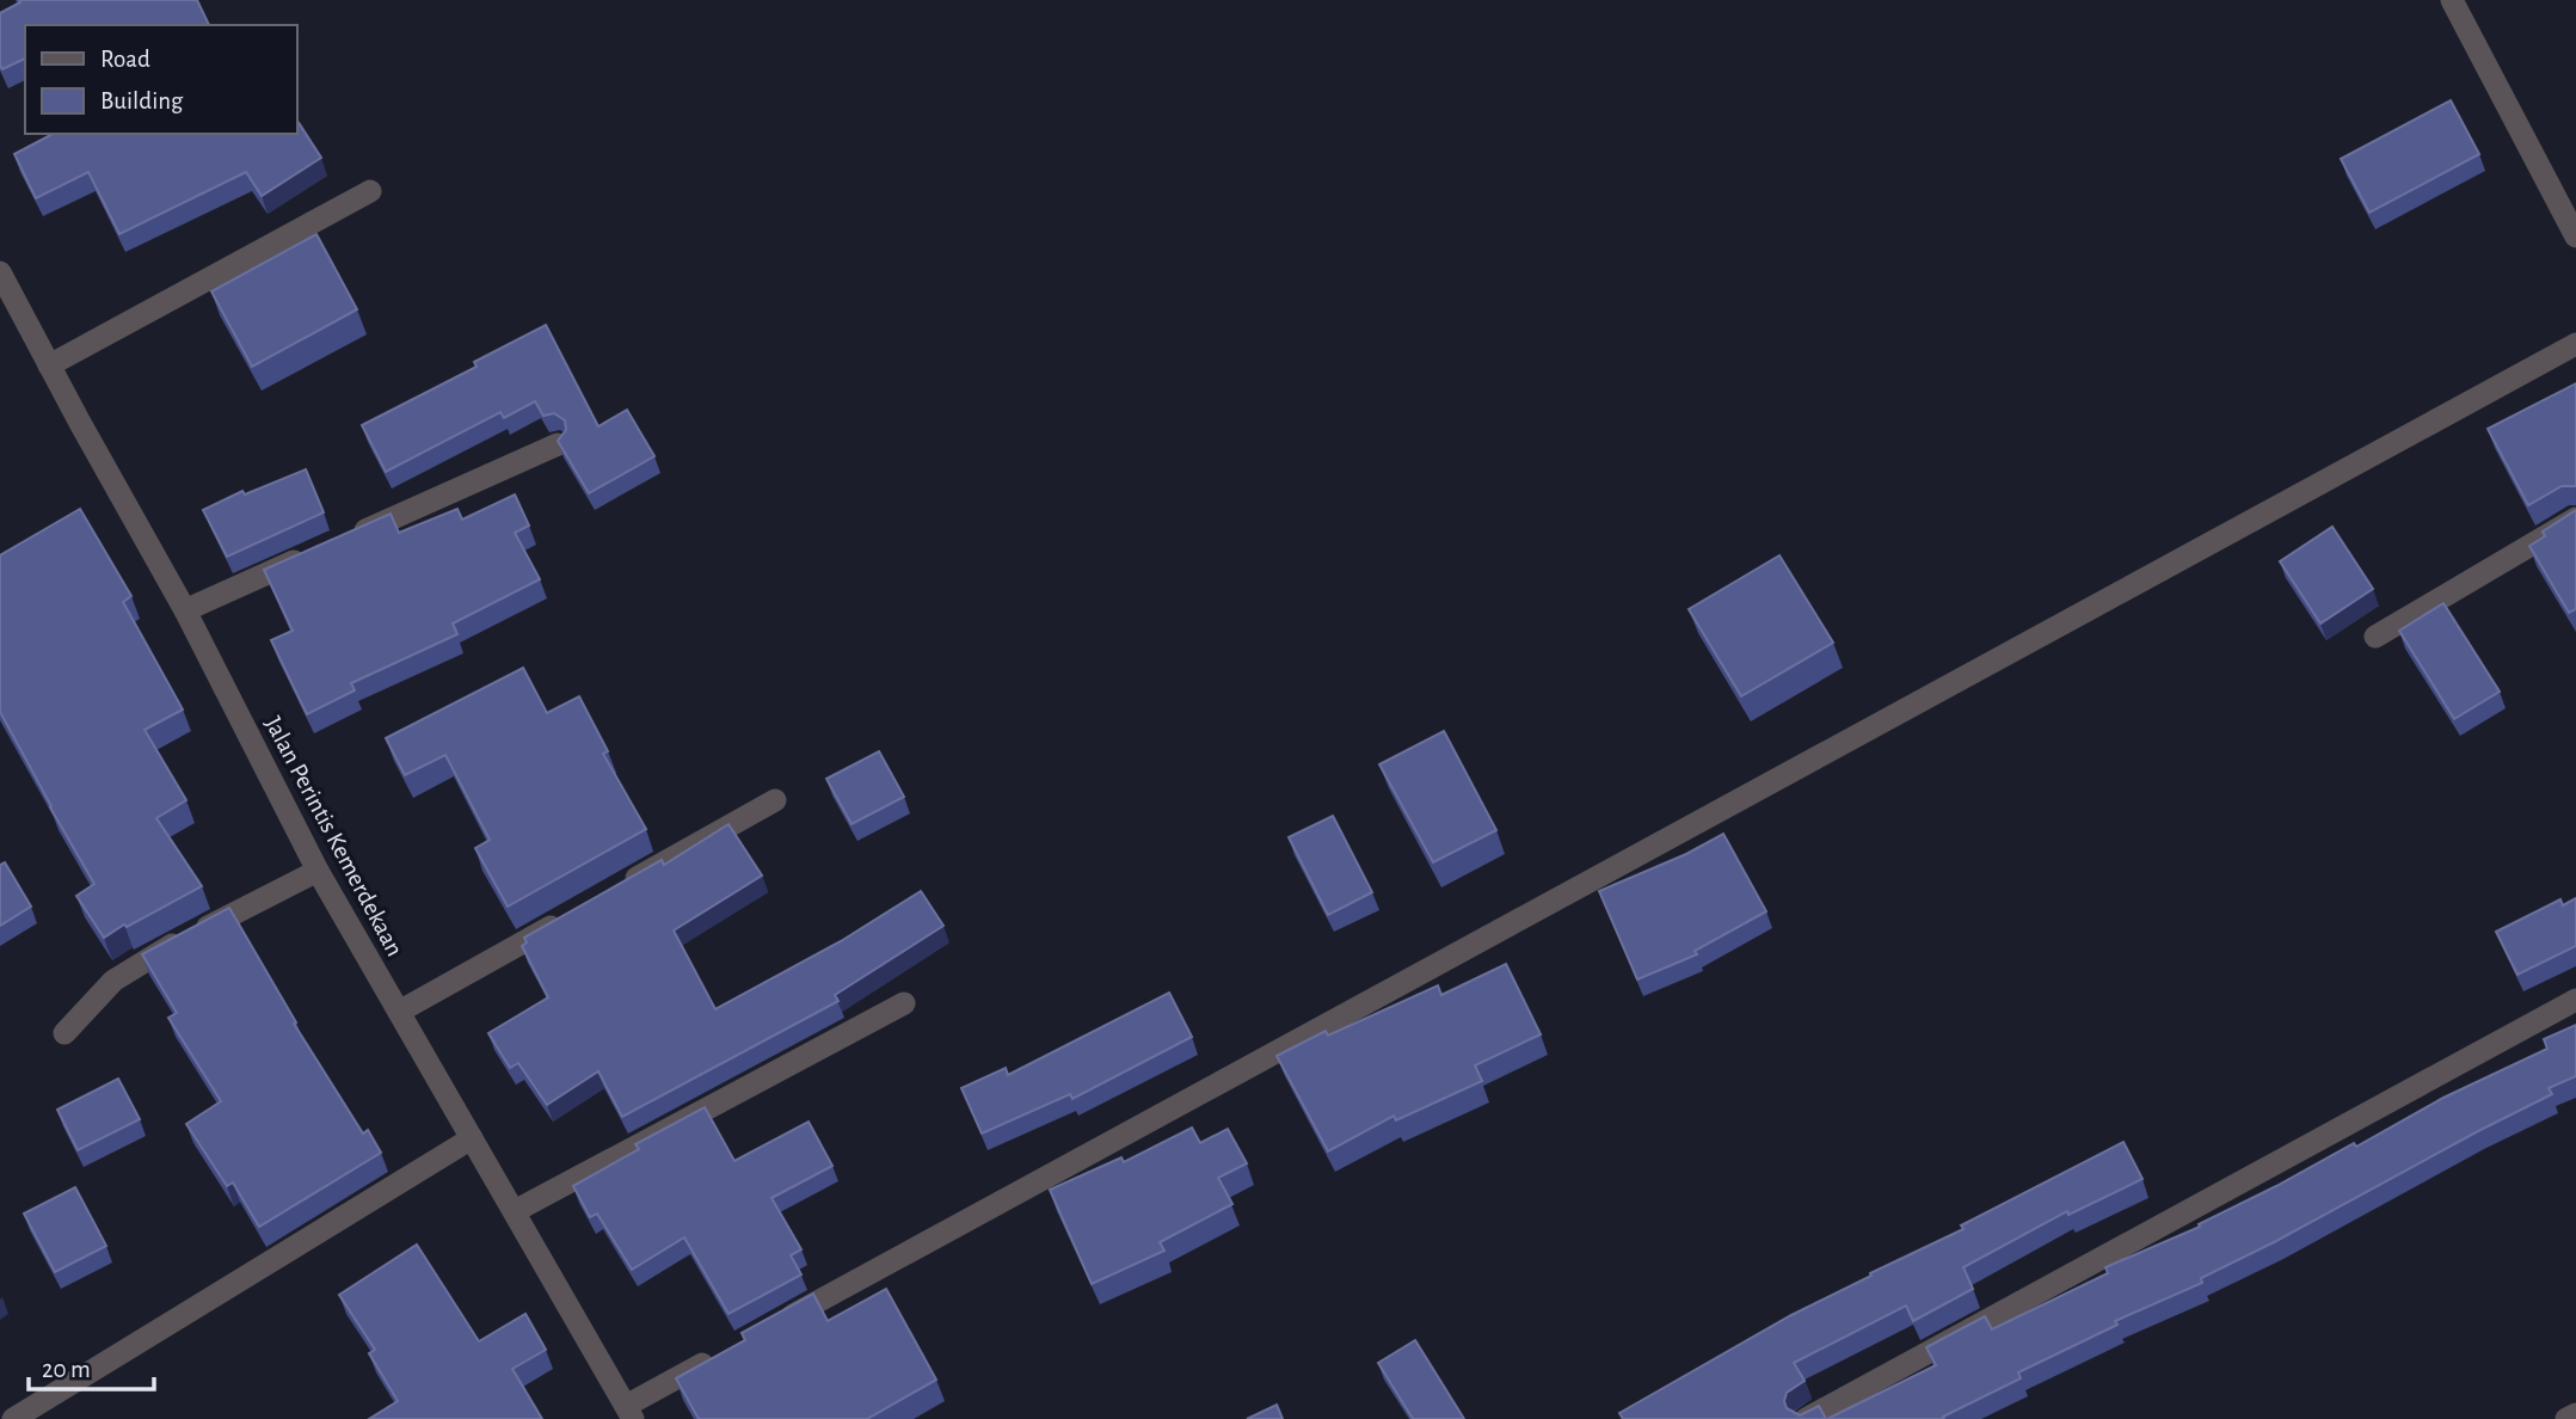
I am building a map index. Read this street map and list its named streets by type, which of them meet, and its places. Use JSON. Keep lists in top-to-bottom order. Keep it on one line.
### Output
{"streets":{"street":["Jalan Perintis Kemerdekaan"]},"legend":["Road","Building"],"scale_bar":"20 m"}
